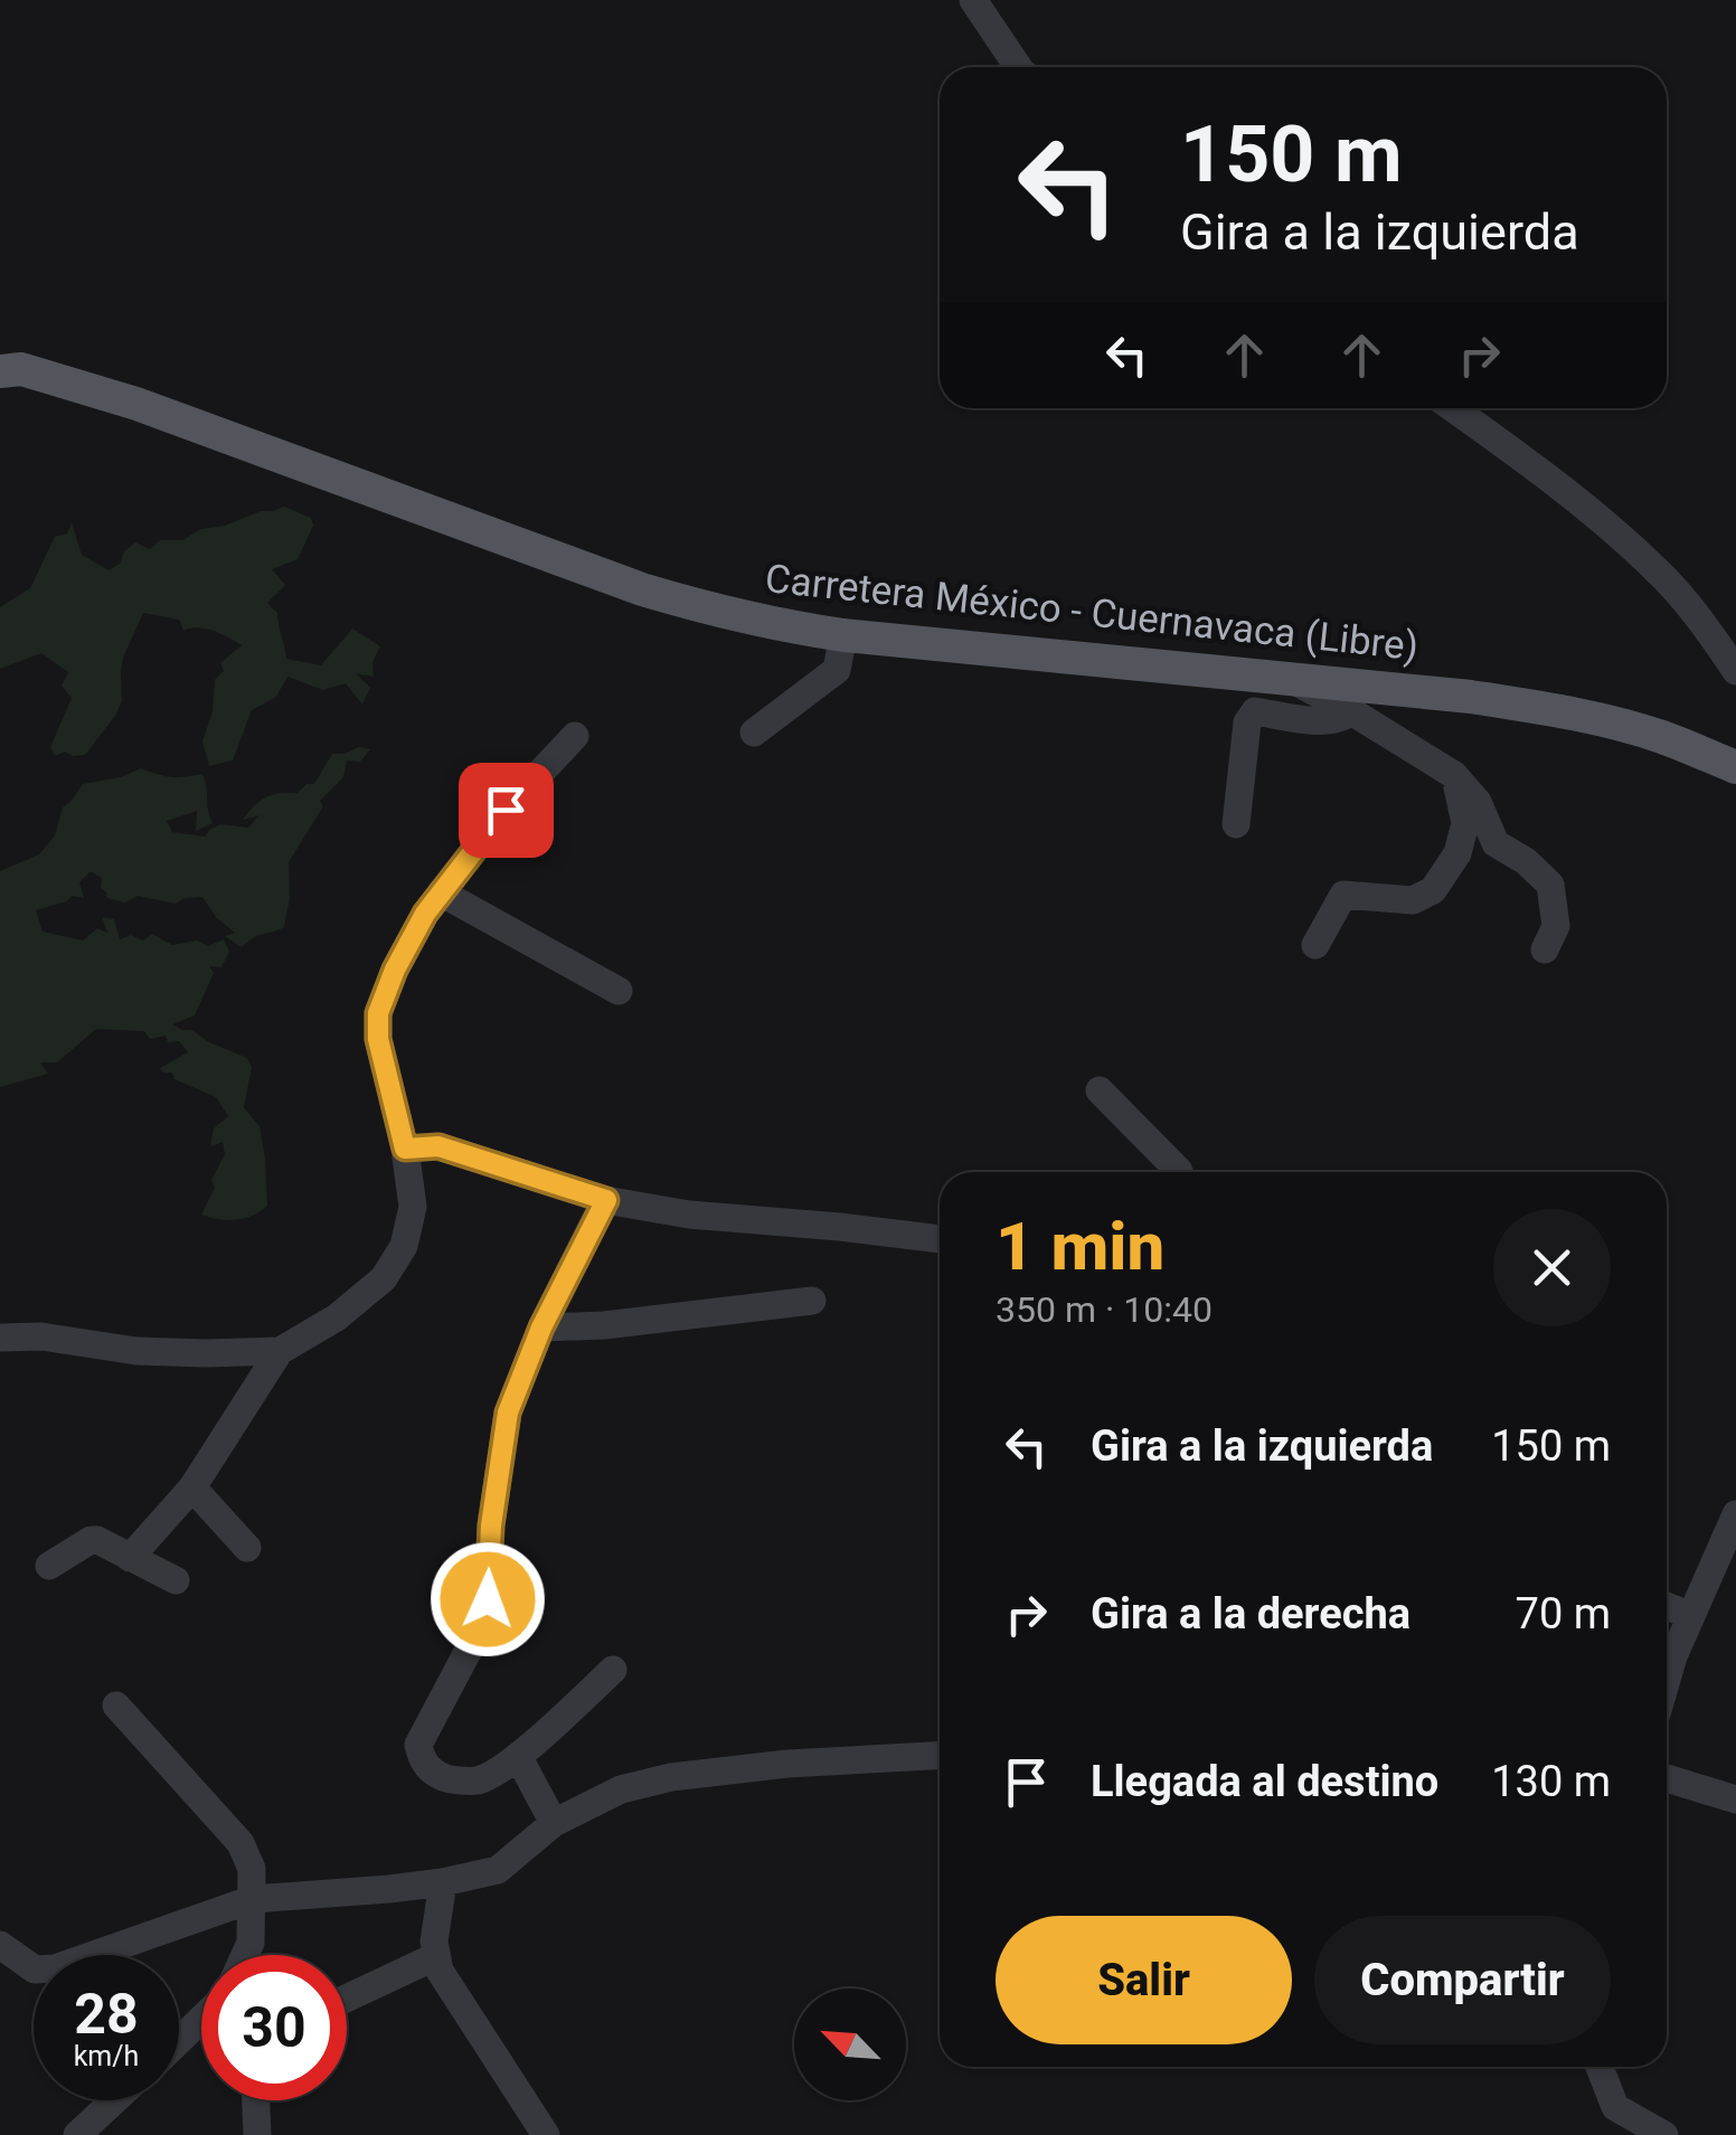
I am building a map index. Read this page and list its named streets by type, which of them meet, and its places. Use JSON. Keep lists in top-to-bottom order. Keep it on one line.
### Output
{"streets":{"main road":["Carretera México - Cuernavaca (Libre)"]},"north":"top left","page":{"turn":["150 m","Gira a la izquierda"],"heading":["1 min","350 m · 10:40"],"list":[{"name":"Gira a la izquierda","value":"150 m"},{"name":"Gira a la derecha","value":"70 m"},{"name":"Llegada al destino","value":"130 m"}],"buttons":["Salir","Compartir"],"speed":"28 km/h","limit":"30"}}
